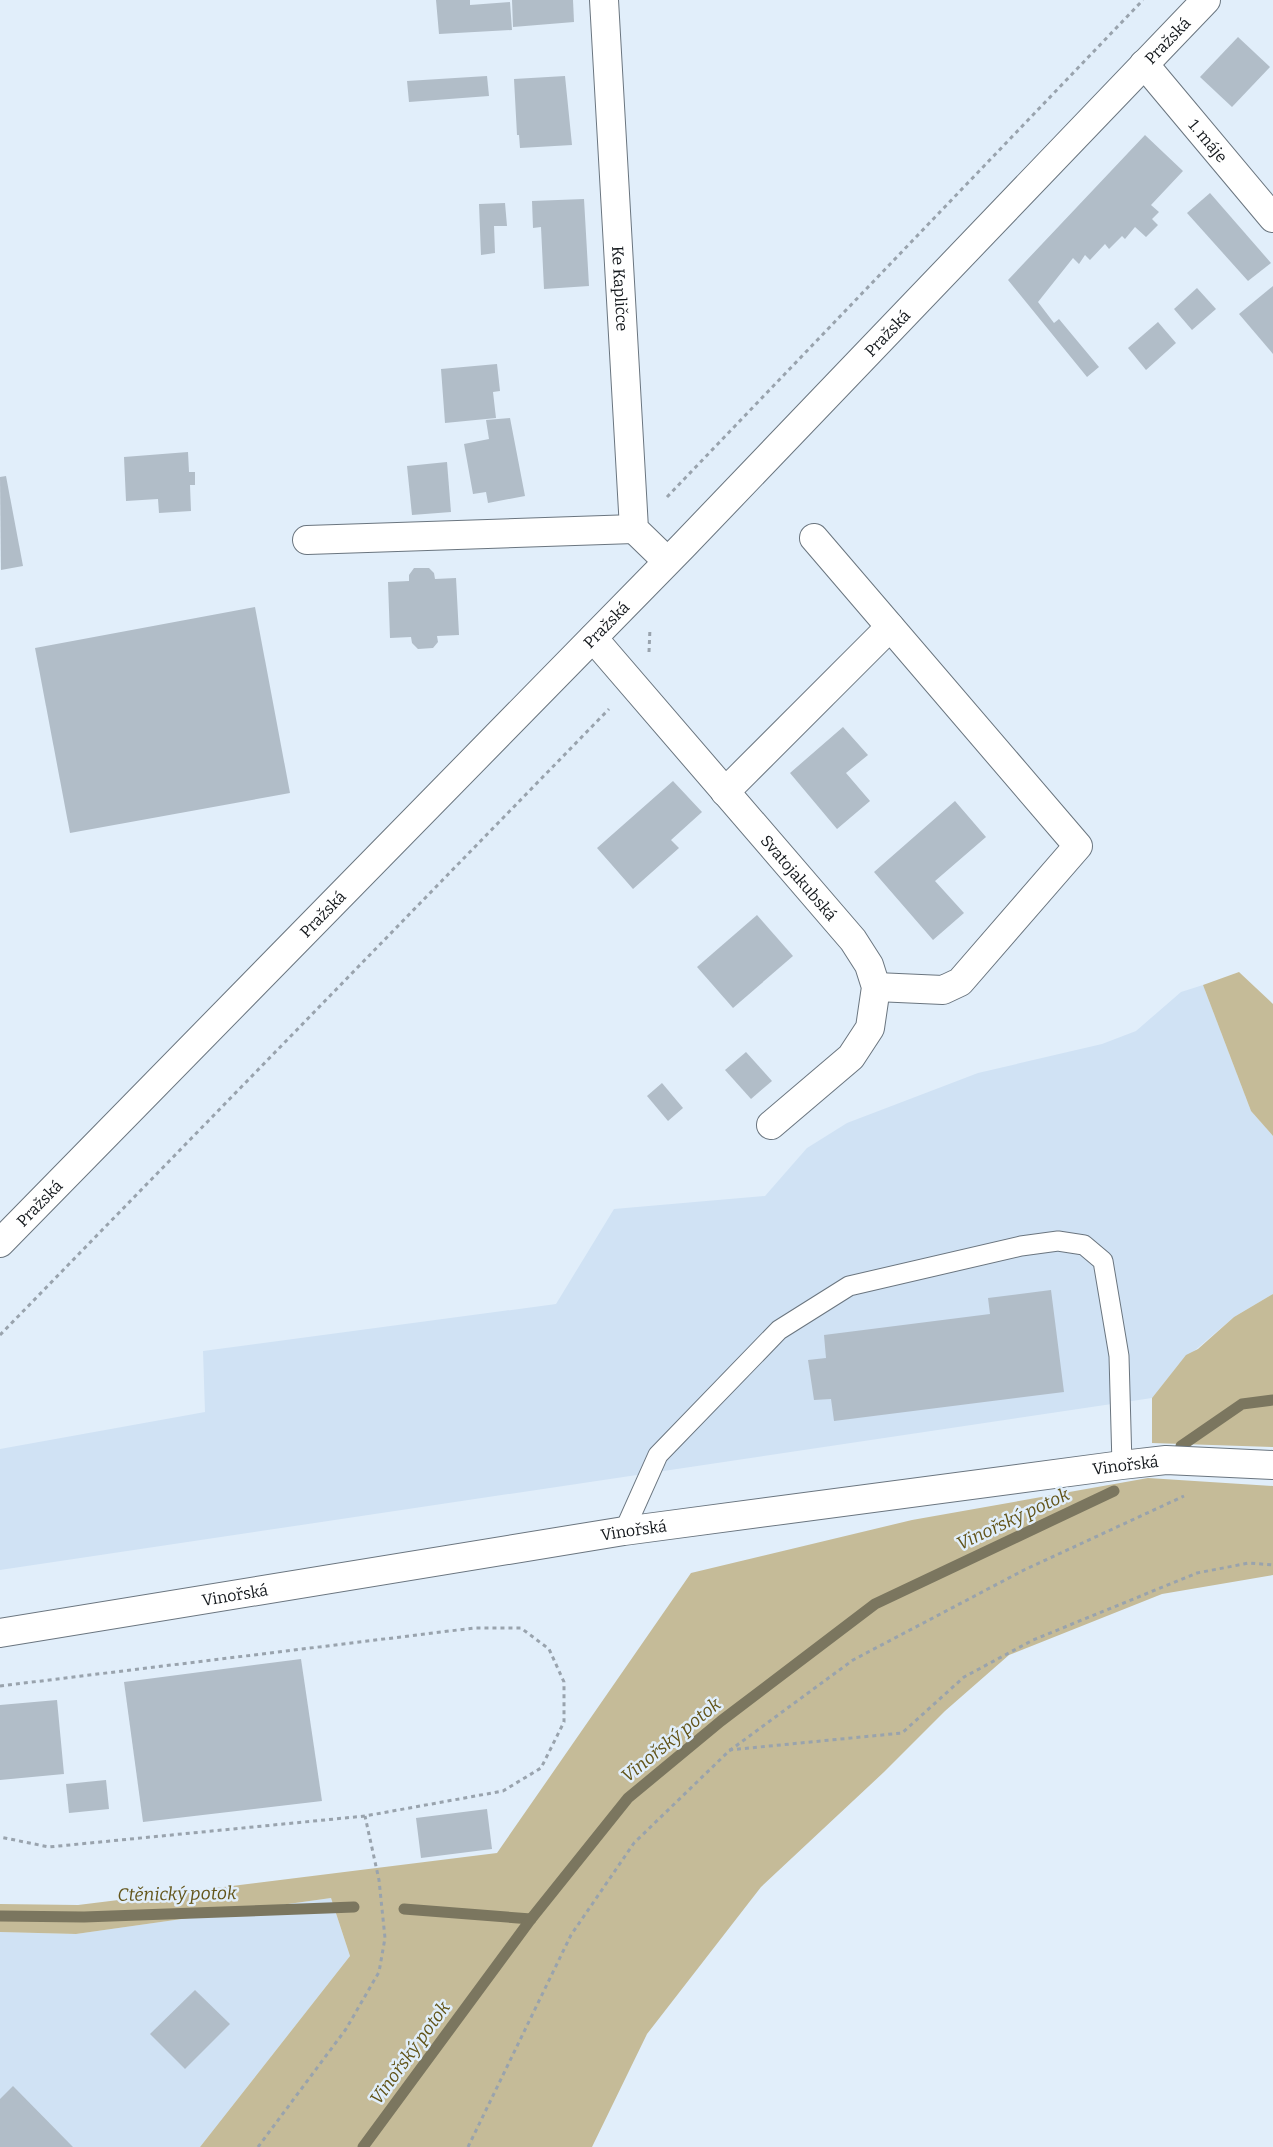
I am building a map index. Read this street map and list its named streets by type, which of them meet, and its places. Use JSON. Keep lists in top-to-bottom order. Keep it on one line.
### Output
{"streets":{"street":["Pražská","1. máje","Ke Kapličce","Svatojakubská","Vinořská"]},"crossings":[["Pražská","1. máje"],["Pražská","Svatojakubská"]],"water":["Vinořský potok","Ctěnický potok"]}
